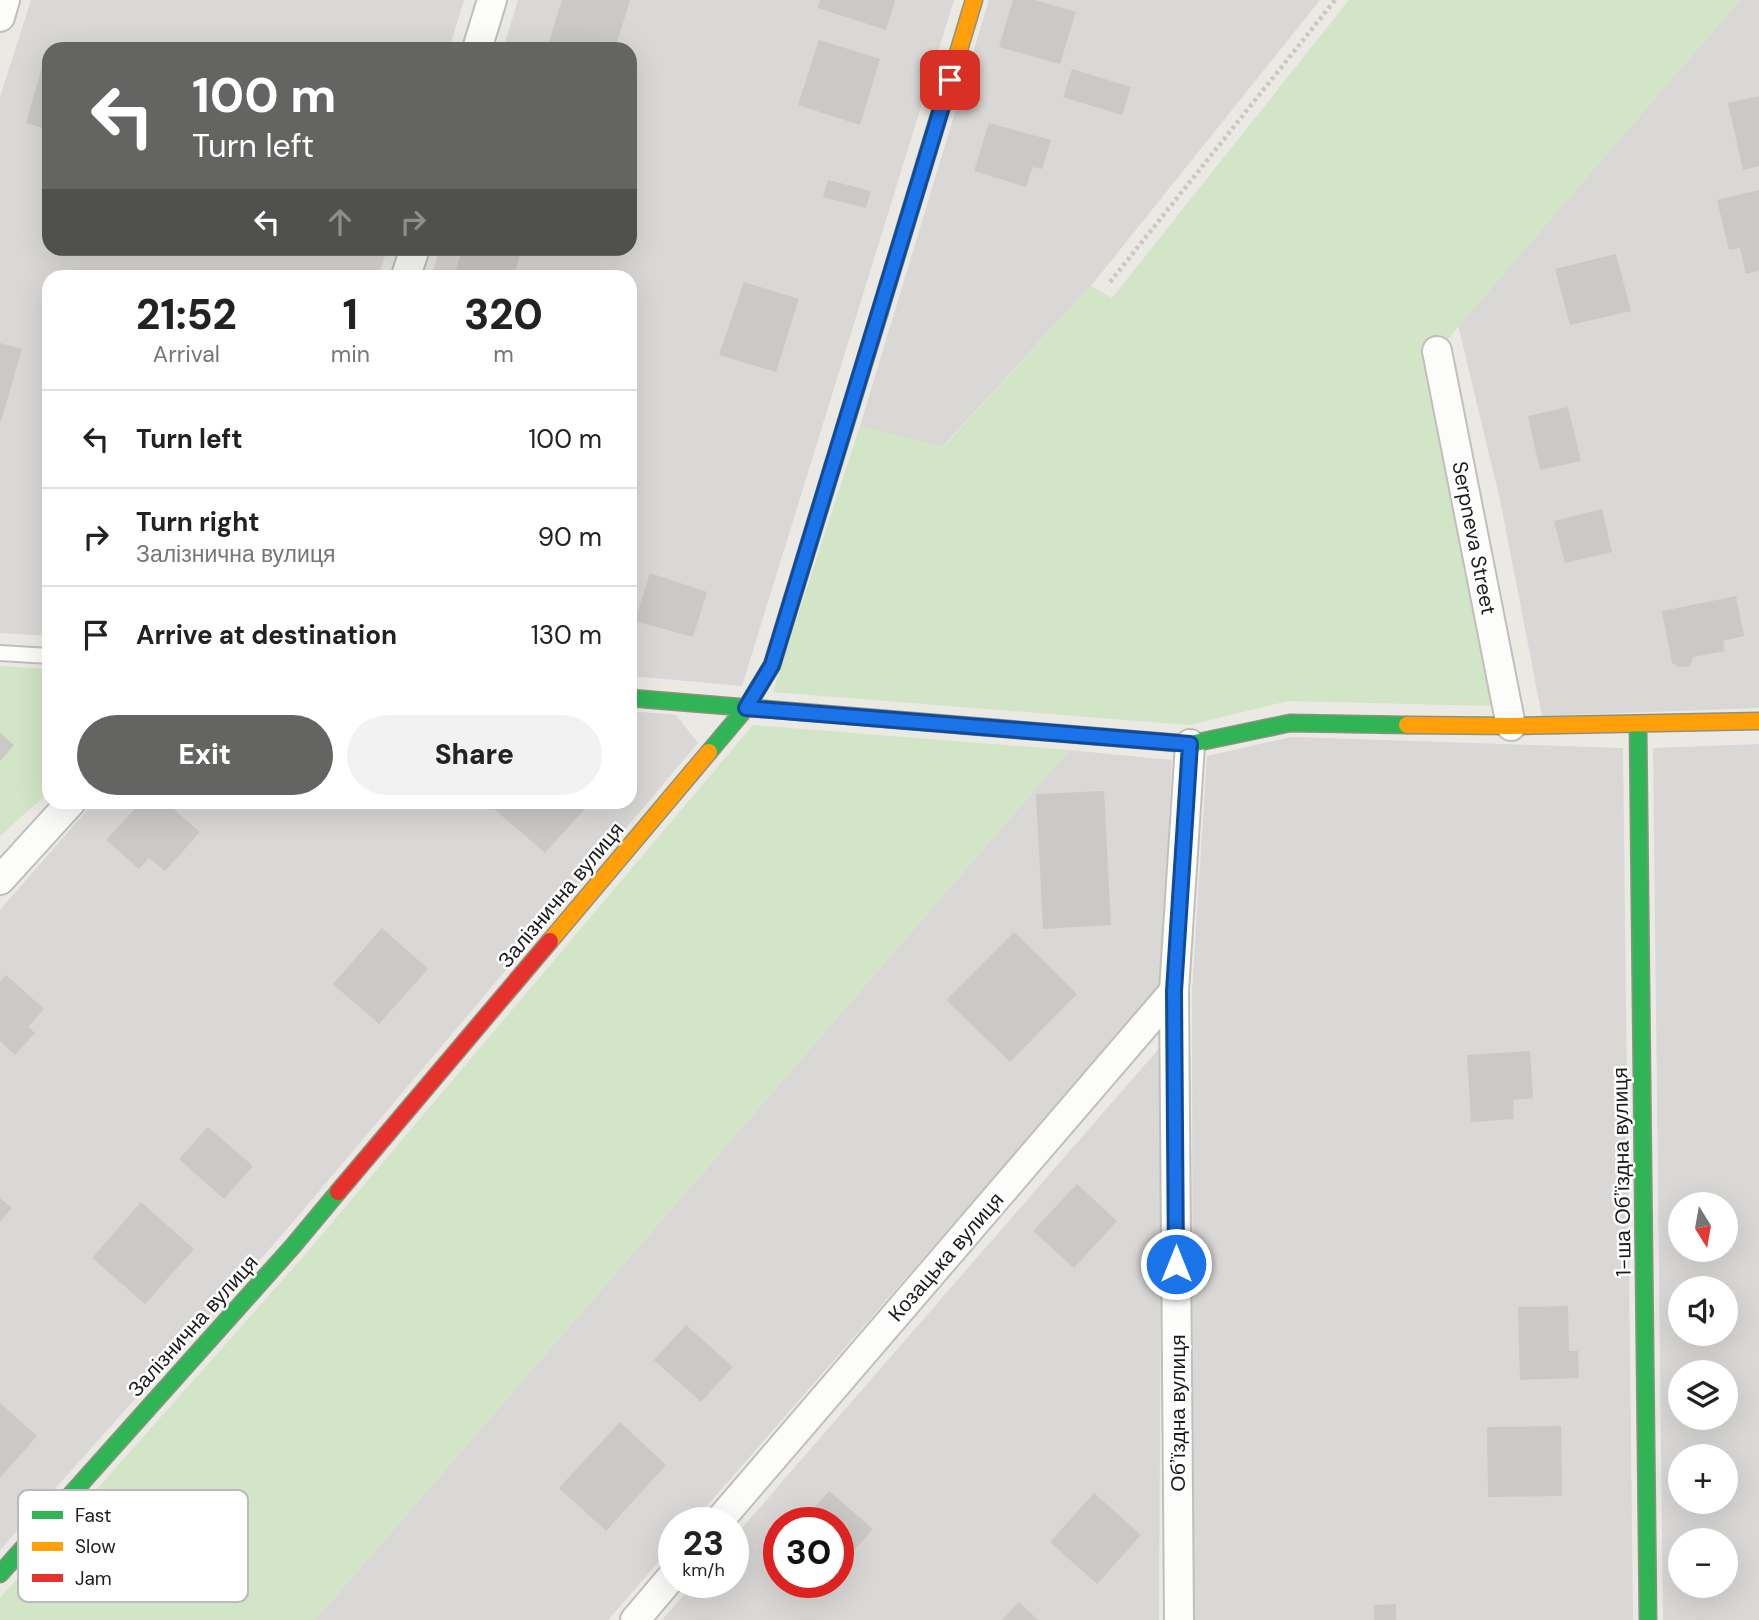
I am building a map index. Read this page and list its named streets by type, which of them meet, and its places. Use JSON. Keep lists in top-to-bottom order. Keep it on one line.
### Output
{"streets":{"street":["Serpneva Street","Залізнична вулиця","1-ша Обʼїздна вулиця","Козацька вулиця","Обʼїздна вулиця"]},"crossings":[["Козацька вулиця","Обʼїздна вулиця"]],"legend":["Fast","Slow","Jam"],"north":"bottom","page":{"turn":["100 m","Turn left"],"eta":["21:52","Arrival","1","min","320","m"],"list":[{"name":"Turn left","value":"100 m"},{"name":"Turn right","note":"Залізнична вулиця","value":"90 m"},{"name":"Arrive at destination","value":"130 m"}],"buttons":["Exit","Share"],"map_buttons":["+","−"],"speed":"23 km/h","limit":"30"}}
